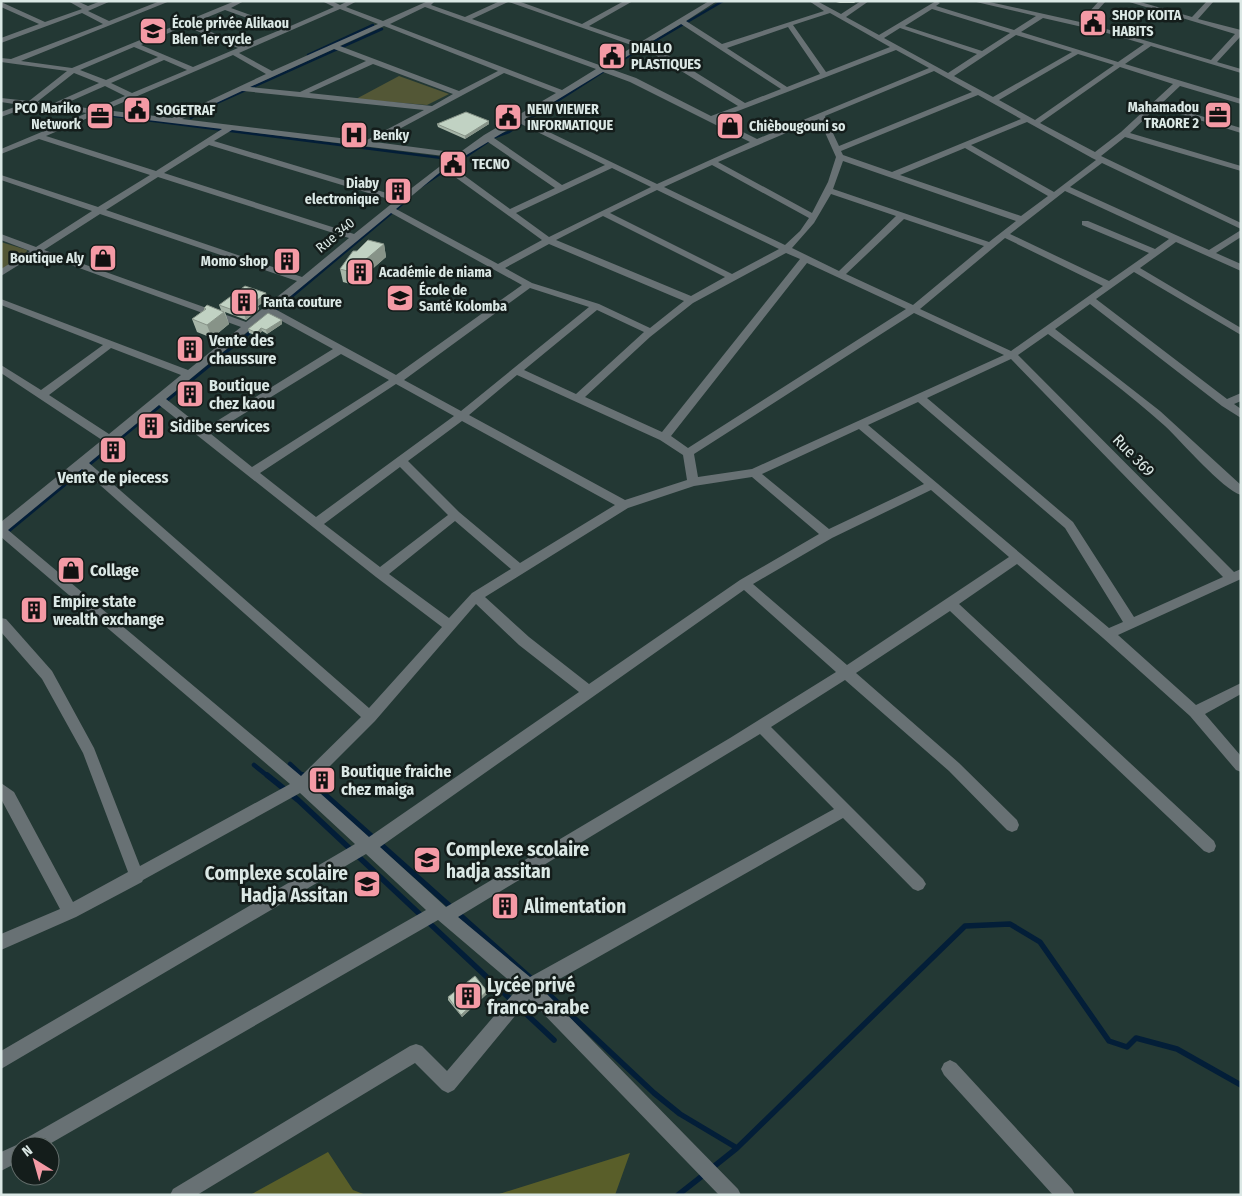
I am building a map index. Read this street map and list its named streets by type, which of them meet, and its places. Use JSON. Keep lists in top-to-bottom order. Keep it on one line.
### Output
{"streets":{"street":["Rue 340","Rue 369"]},"crossings":[["Rue 340","Rue 369"]],"places":{"public building":["SHOP KOITA HABITS","DIALLO PLASTIQUES","SOGETRAF","NEW VIEWER INFORMATIQUE","TECNO"],"school or university":["École privée Alikaou Blen 1er cycle","École de Santé Kolomba","Complexe scolaire hadja assitan","Complexe scolaire Hadja Assitan"],"office":["Mahamadou TRAORE 2","PCO Mariko Network"],"shop":["Chièbougouni so","Boutique Aly","Collage"],"hospital":["Benky"],"building":["Diaby electronique","Momo shop","Académie de niama","Fanta couture","Vente des chaussure","Boutique chez kaou","Sidibe services","Vente de piecess","Empire state wealth exchange","Boutique fraiche chez maiga","Alimentation","Lycée privé franco-arabe"]},"north":"top left"}
